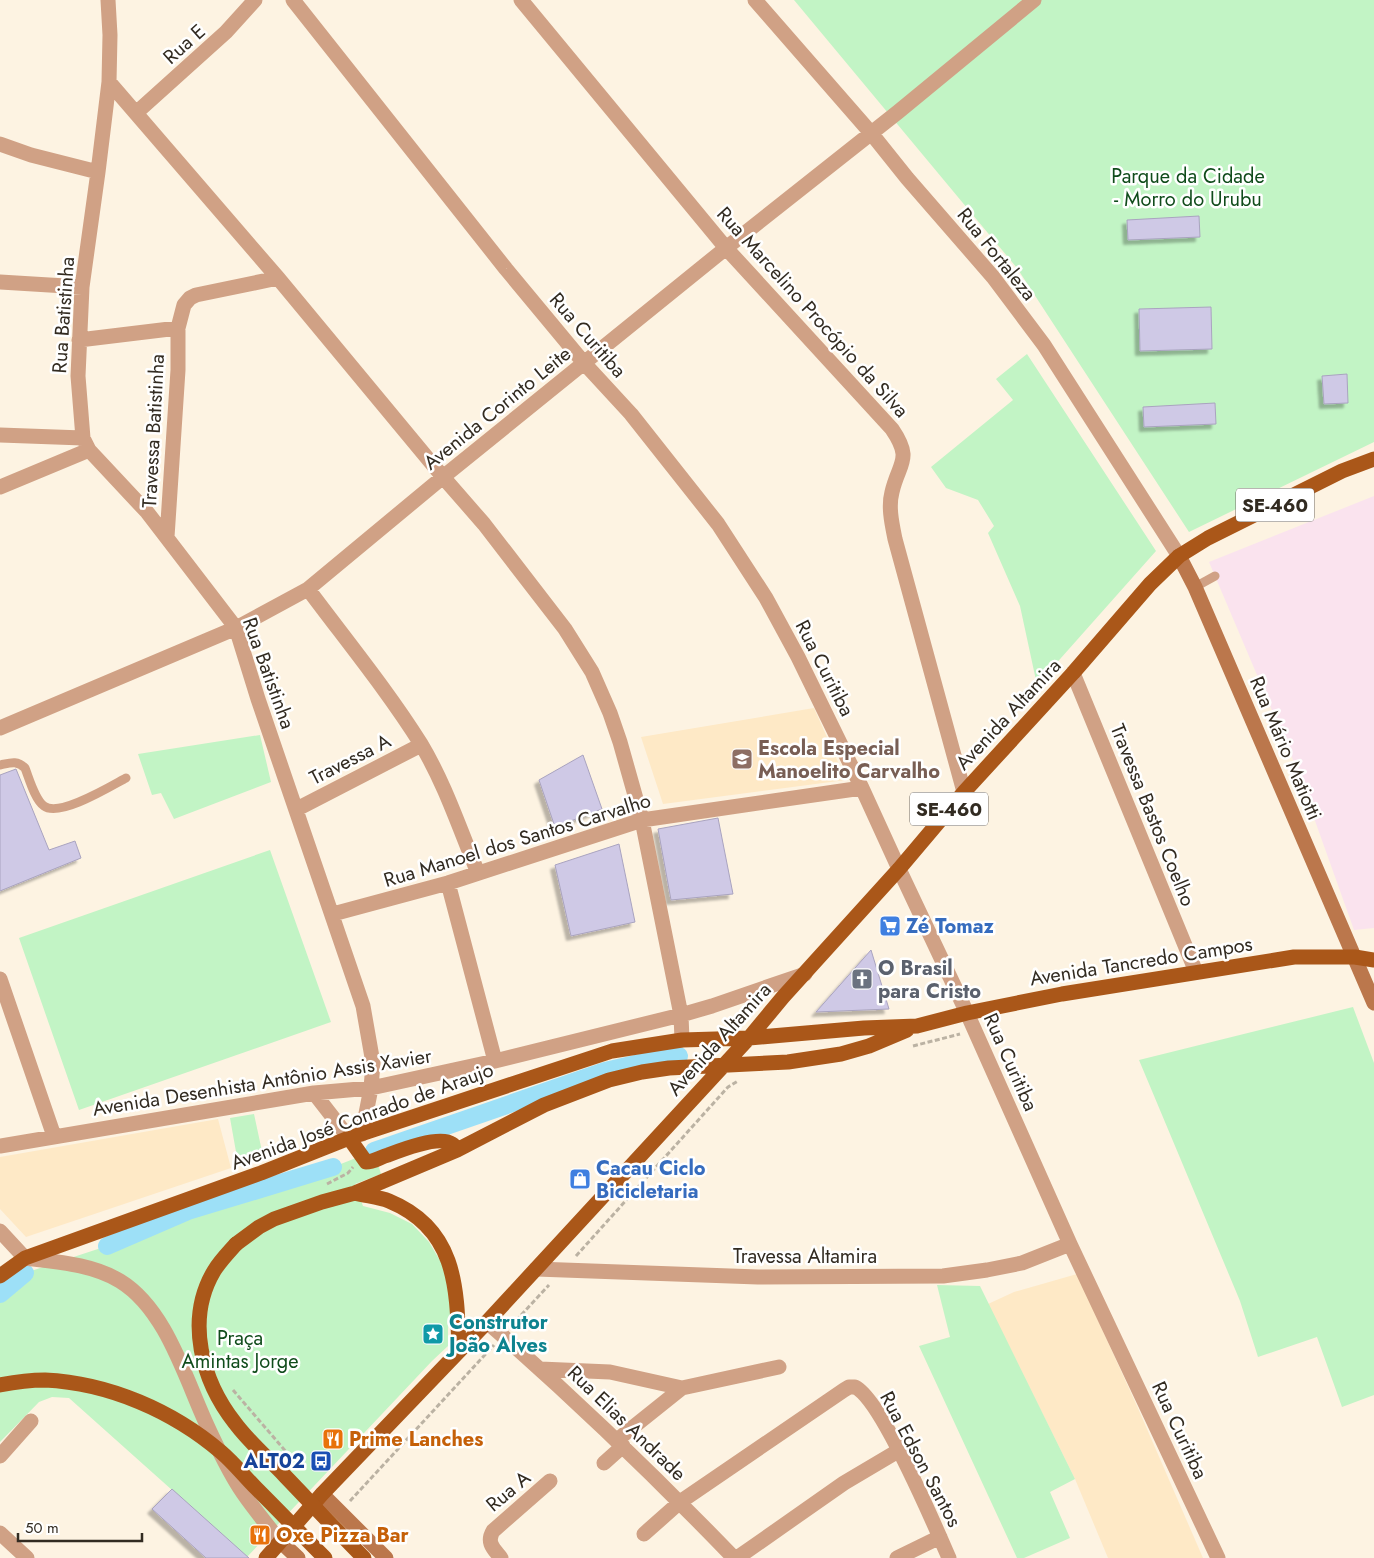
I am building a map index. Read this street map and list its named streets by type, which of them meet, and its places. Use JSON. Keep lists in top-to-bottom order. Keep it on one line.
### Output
{"streets":{"main road":["SE-460","Avenida Altamira","Rua Mário Matiotti","Avenida Tancredo Campos","Avenida José Conrado de Araujo"],"street":["Rua E","Rua Fortaleza","Rua Marcelino Procópio da Silva","Rua Batistinha","Rua Curitiba","Avenida Corinto Leite","Travessa Batistinha","Travessa A","Travessa Bastos Coelho","Rua Manoel dos Santos Carvalho","Avenida Desenhista Antônio Assis Xavier","Travessa Altamira","Rua Elias Andrade","Rua Edson Santos","Rua A"]},"crossings":[["Rua Fortaleza","Avenida Corinto Leite"],["Rua Fortaleza","SE-460"],["Rua Fortaleza","Avenida Altamira"],["Rua Fortaleza","Rua Mário Matiotti"],["Rua Marcelino Procópio da Silva","Avenida Corinto Leite"],["Rua Marcelino Procópio da Silva","Avenida Altamira"],["Rua Batistinha","Avenida Corinto Leite"],["Rua Batistinha","Travessa Batistinha"],["Rua Batistinha","Travessa A"],["Rua Batistinha","Rua Manoel dos Santos Carvalho"],["Rua Batistinha","Avenida Desenhista Antônio Assis Xavier"],["Rua Batistinha","Avenida José Conrado de Araujo"],["Rua Curitiba","Avenida Corinto Leite"],["Rua Curitiba","Avenida Altamira"],["Rua Curitiba","Rua Manoel dos Santos Carvalho"],["Rua Curitiba","Avenida Tancredo Campos"],["Rua Curitiba","Travessa Altamira"],["SE-460","Avenida Altamira"],["SE-460","Rua Mário Matiotti"],["Avenida Altamira","Rua Mário Matiotti"],["Avenida Altamira","Travessa Bastos Coelho"],["Avenida Altamira","Avenida Tancredo Campos"],["Avenida Altamira","Avenida Desenhista Antônio Assis Xavier"],["Avenida Altamira","Avenida José Conrado de Araujo"],["Avenida Altamira","Travessa Altamira"],["Avenida Altamira","Rua Elias Andrade"],["Rua Mário Matiotti","Avenida Tancredo Campos"],["Travessa Bastos Coelho","Avenida Tancredo Campos"],["Avenida Tancredo Campos","Avenida José Conrado de Araujo"],["Rua Elias Andrade","Rua Edson Santos"]],"parks":["Parque da Cidade - Morro do Urubu","Praça Amintas Jorge"],"places":{"school or university":["Escola Especial Manoelito Carvalho"],"supermarket":["Zé Tomaz"],"church":["O Brasil para Cristo"],"shop":["Cacau Ciclo Bicicletaria"],"place":["Construtor João Alves"],"restaurant":["Prime Lanches","Oxe Pizza Bar"],"bus stop":["ALT02"]},"scale_bar":"50 m"}
